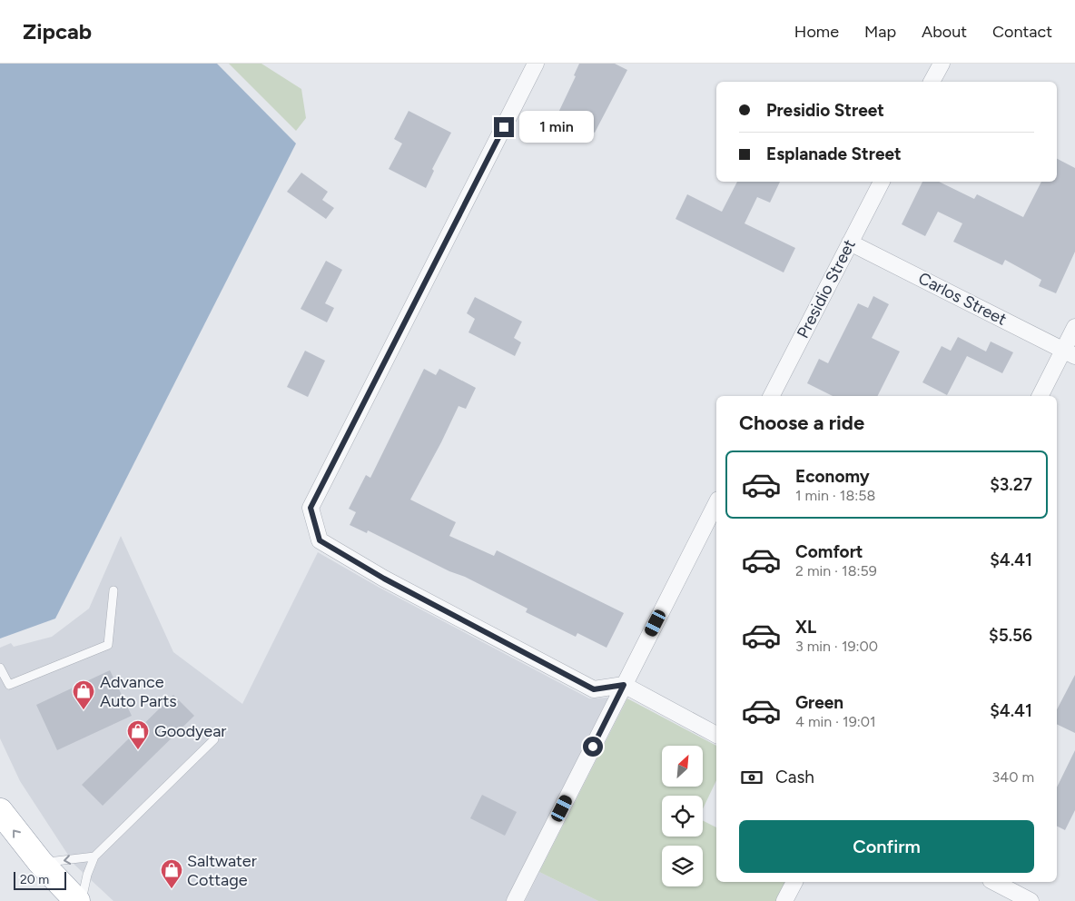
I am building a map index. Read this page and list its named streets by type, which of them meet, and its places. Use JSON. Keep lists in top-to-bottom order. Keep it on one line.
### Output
{"streets":{"street":["Presidio Street","Carlos Street"]},"crossings":[["Presidio Street","Carlos Street"]],"places":{"shop":["Advance Auto Parts","Goodyear","Saltwater Cottage"]},"scale_bar":"20 m","north":"top right","page":{"header":"Zipcab","nav":["Home","Map","About","Contact"],"banner":["Presidio Street","Esplanade Street"],"bubble":"1 min","heading":"Choose a ride","list":[{"name":"Economy","note":"1 min · 18:58","value":"$3.27"},{"name":"Comfort","note":"2 min · 18:59","value":"$4.41"},{"name":"XL","note":"3 min · 19:00","value":"$5.56"},{"name":"Green","note":"4 min · 19:01","value":"$4.41"}],"pay":["Cash","340 m"],"buttons":"Confirm","scale":"20 m"}}
